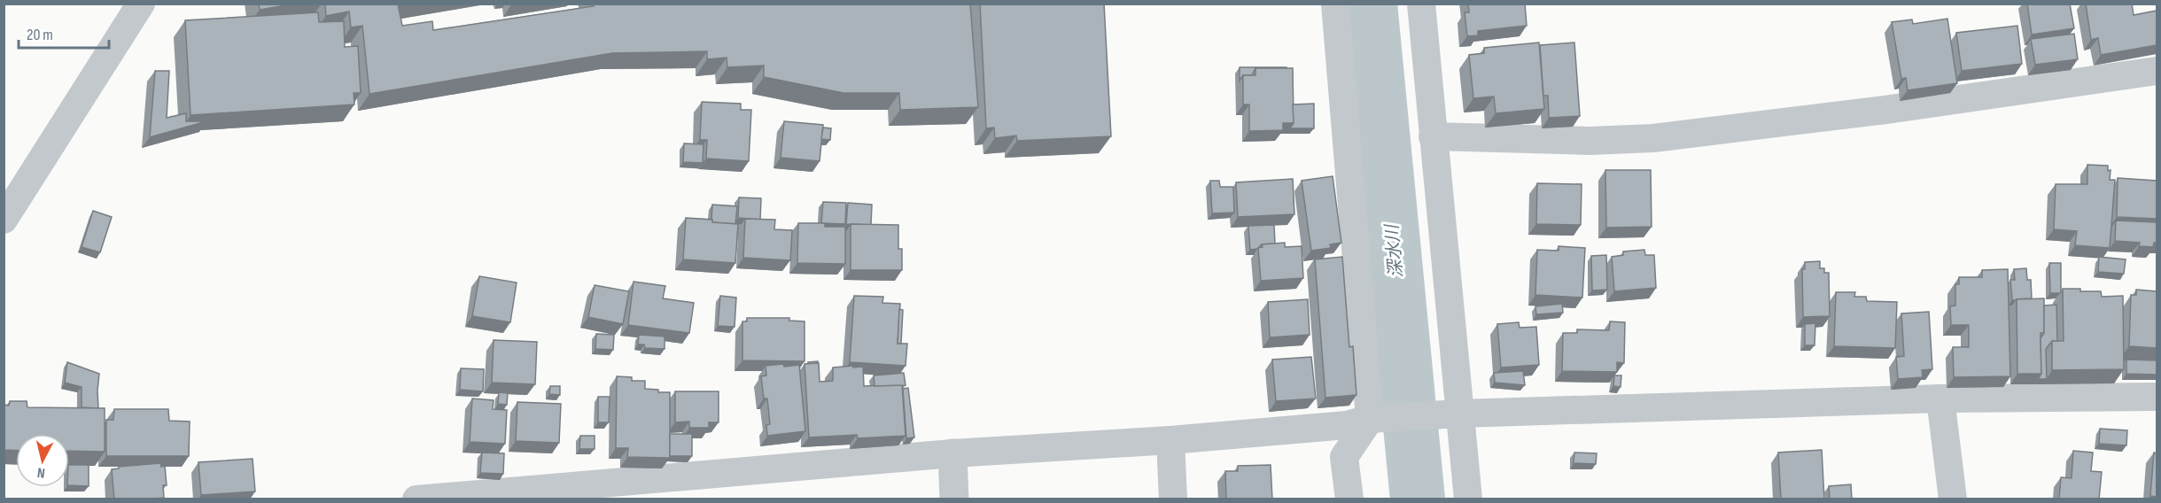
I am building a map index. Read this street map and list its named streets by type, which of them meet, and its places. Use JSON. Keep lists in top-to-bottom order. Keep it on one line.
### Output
{"water":["深水川"],"scale_bar":"20 m","north":"bottom"}
